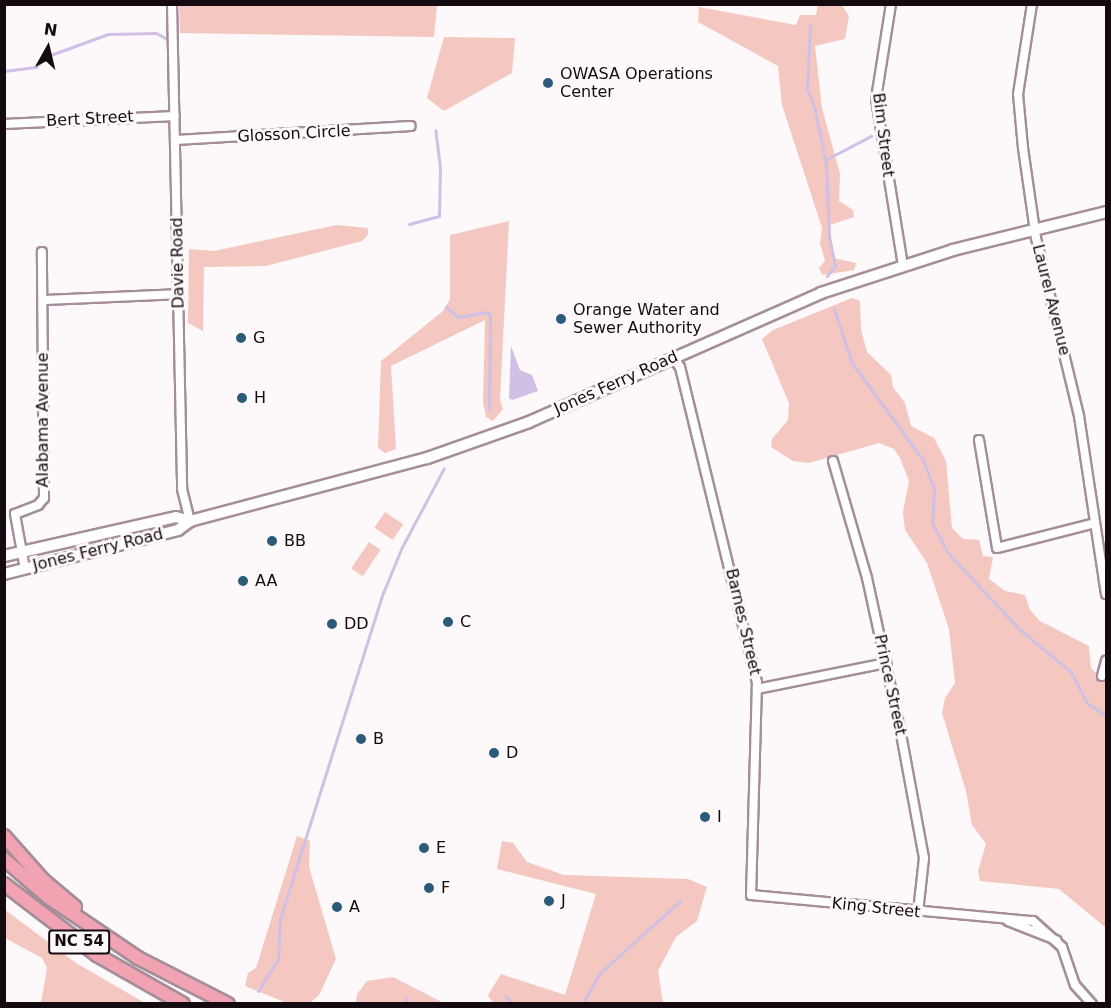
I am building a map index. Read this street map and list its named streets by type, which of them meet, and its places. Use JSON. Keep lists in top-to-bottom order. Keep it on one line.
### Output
{"streets":{"highway":["NC 54"],"main road":["Jones Ferry Road"],"street":["Bert Street","Glosson Circle","Bim Street","Davie Road","Laurel Avenue","Alabama Avenue","Barnes Street","Prince Street","King Street"]},"crossings":[["Bert Street","Davie Road"],["Glosson Circle","Davie Road"],["Bim Street","Jones Ferry Road"],["Davie Road","Jones Ferry Road"],["Laurel Avenue","Jones Ferry Road"],["Jones Ferry Road","Alabama Avenue"],["Jones Ferry Road","Barnes Street"],["Barnes Street","King Street"],["Prince Street","King Street"]],"places":["OWASA Operations Center","Orange Water and Sewer Authority","G","H","BB","AA","C","DD","B","D","I","E","F","J","A"],"north":"top"}
